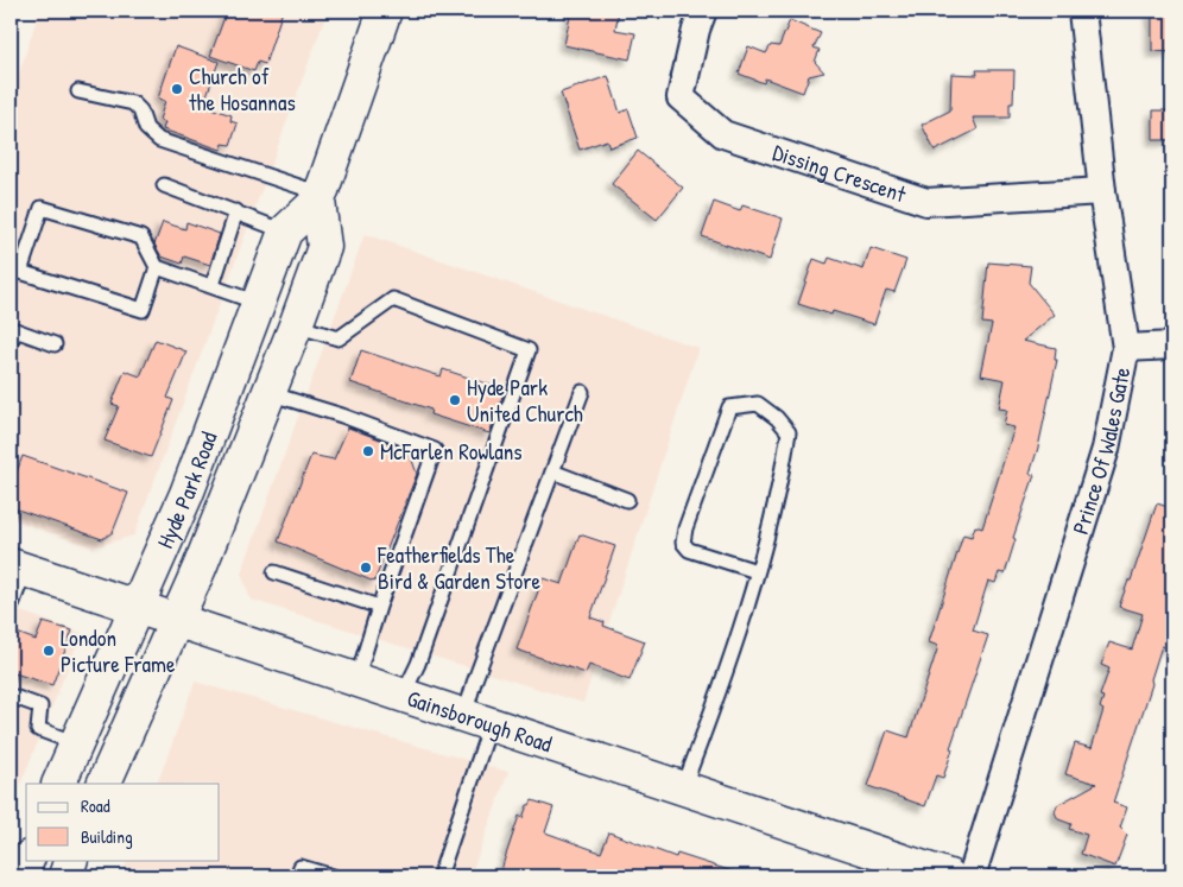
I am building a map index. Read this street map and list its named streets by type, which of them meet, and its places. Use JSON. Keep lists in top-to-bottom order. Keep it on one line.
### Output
{"streets":{"main road":["Hyde Park Road","Gainsborough Road"],"street":["Dissing Crescent","Prince Of Wales Gate"]},"crossings":[["Dissing Crescent","Prince Of Wales Gate"],["Hyde Park Road","Gainsborough Road"]],"places":["Church of the Hosannas","Hyde Park United Church","McFarlen Rowlans","Featherfields The Bird & Garden Store","London Picture Frame"],"legend":["Road","Building"]}
